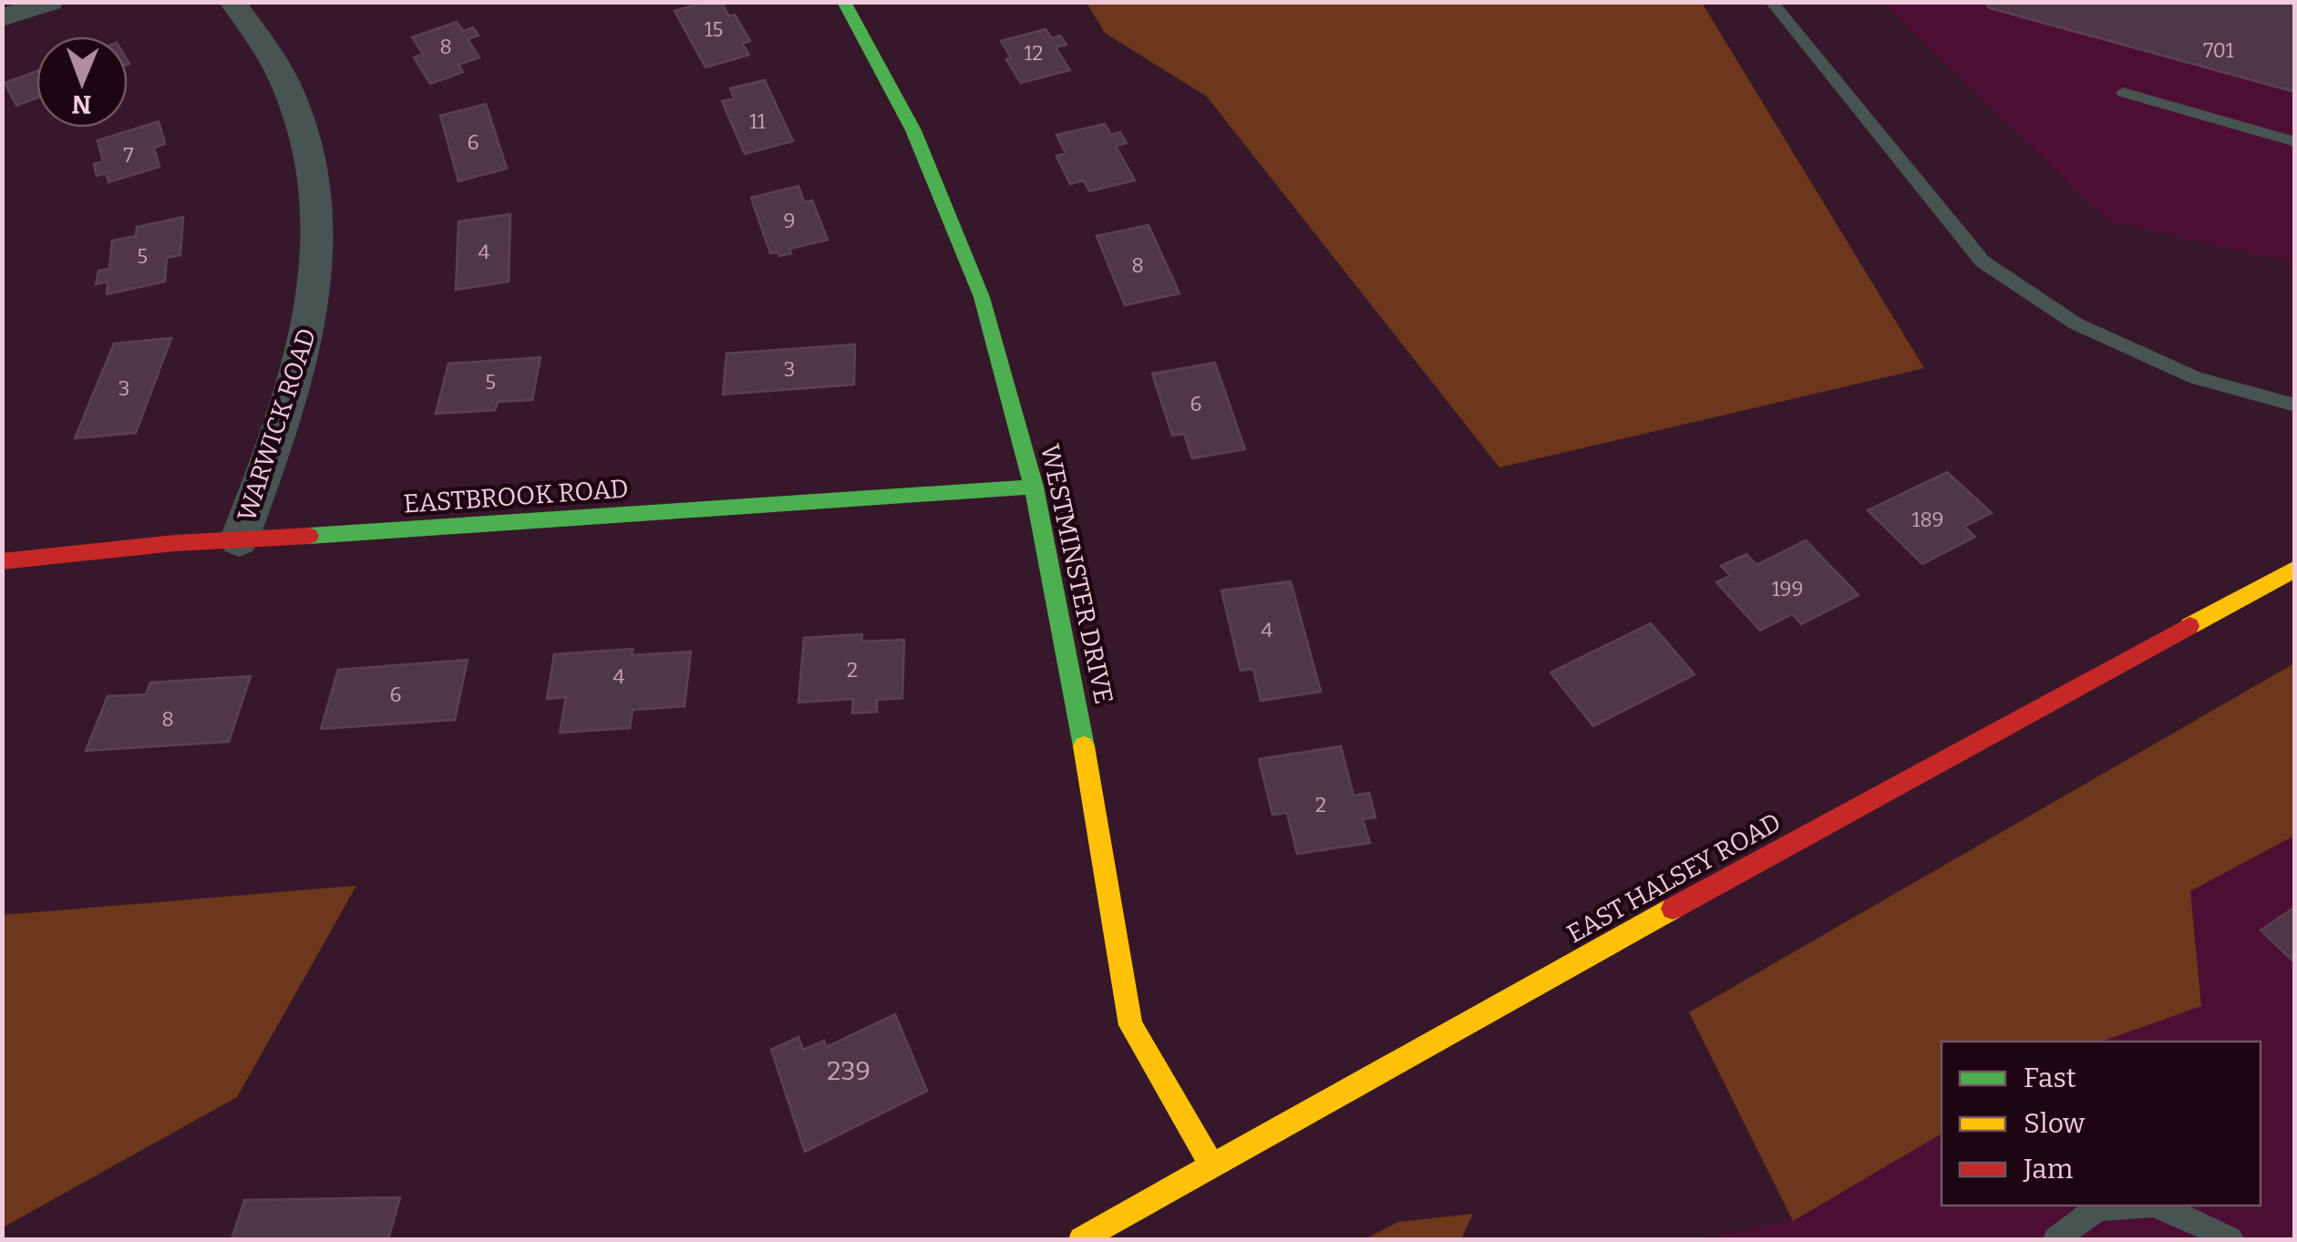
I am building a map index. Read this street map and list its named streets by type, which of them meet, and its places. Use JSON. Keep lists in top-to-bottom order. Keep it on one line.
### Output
{"streets":{"street":["WARWICK ROAD","EASTBROOK ROAD","WESTMINSTER DRIVE","EAST HALSEY ROAD"]},"crossings":[["WARWICK ROAD","EASTBROOK ROAD"],["EASTBROOK ROAD","WESTMINSTER DRIVE"],["WESTMINSTER DRIVE","EAST HALSEY ROAD"]],"house_numbers":["15","8","701","12","11","6","7","9","4","5","8","3","5","3","6","189","199","4","2","4","6","8","2","239"],"legend":["Fast","Slow","Jam"],"north":"bottom"}
